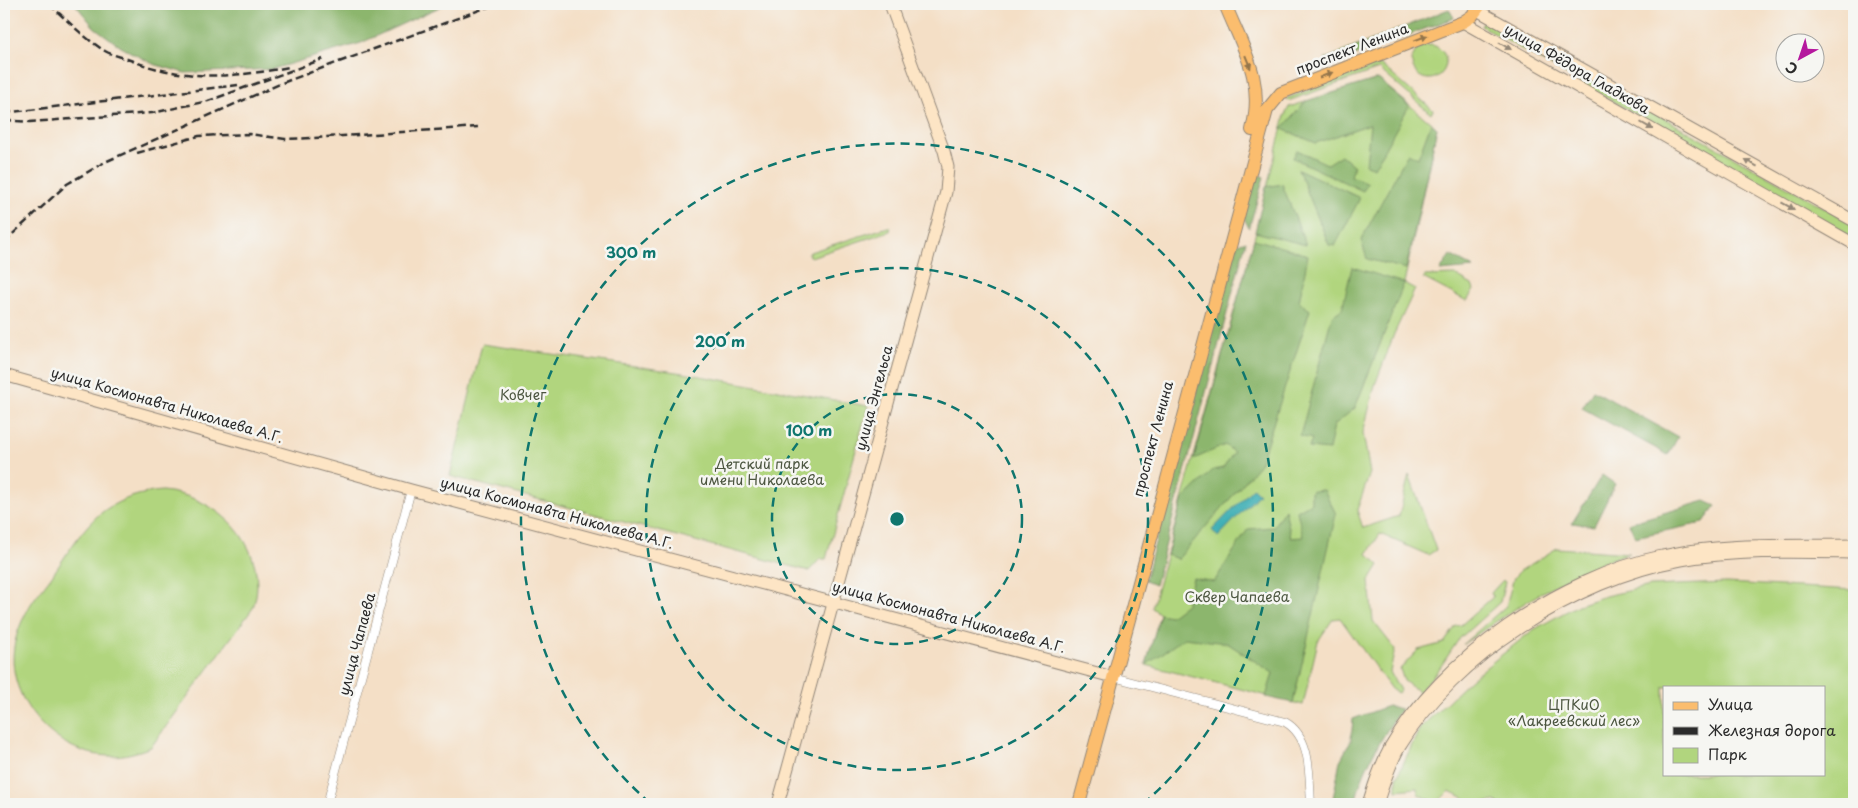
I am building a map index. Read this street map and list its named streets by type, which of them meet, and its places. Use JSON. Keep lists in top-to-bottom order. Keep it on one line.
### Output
{"streets":{"main road":["проспект Ленина","улица Фёдора Гладкова","улица Энгельса","улица Космонавта Николаева А.Г."],"street":["улица Чапаева"]},"crossings":[["проспект Ленина","улица Фёдора Гладкова"],["проспект Ленина","улица Космонавта Николаева А.Г."],["улица Энгельса","улица Космонавта Николаева А.Г."],["улица Космонавта Николаева А.Г.","улица Чапаева"]],"parks":["Ковчег","Детский парк имени Николаева","Сквер Чапаева","ЦПКиО «Лакреевский лес»"],"legend":["Улица","Железная дорога","Парк"],"north":"bottom left","rings":["300 m","200 m","100 m"]}
